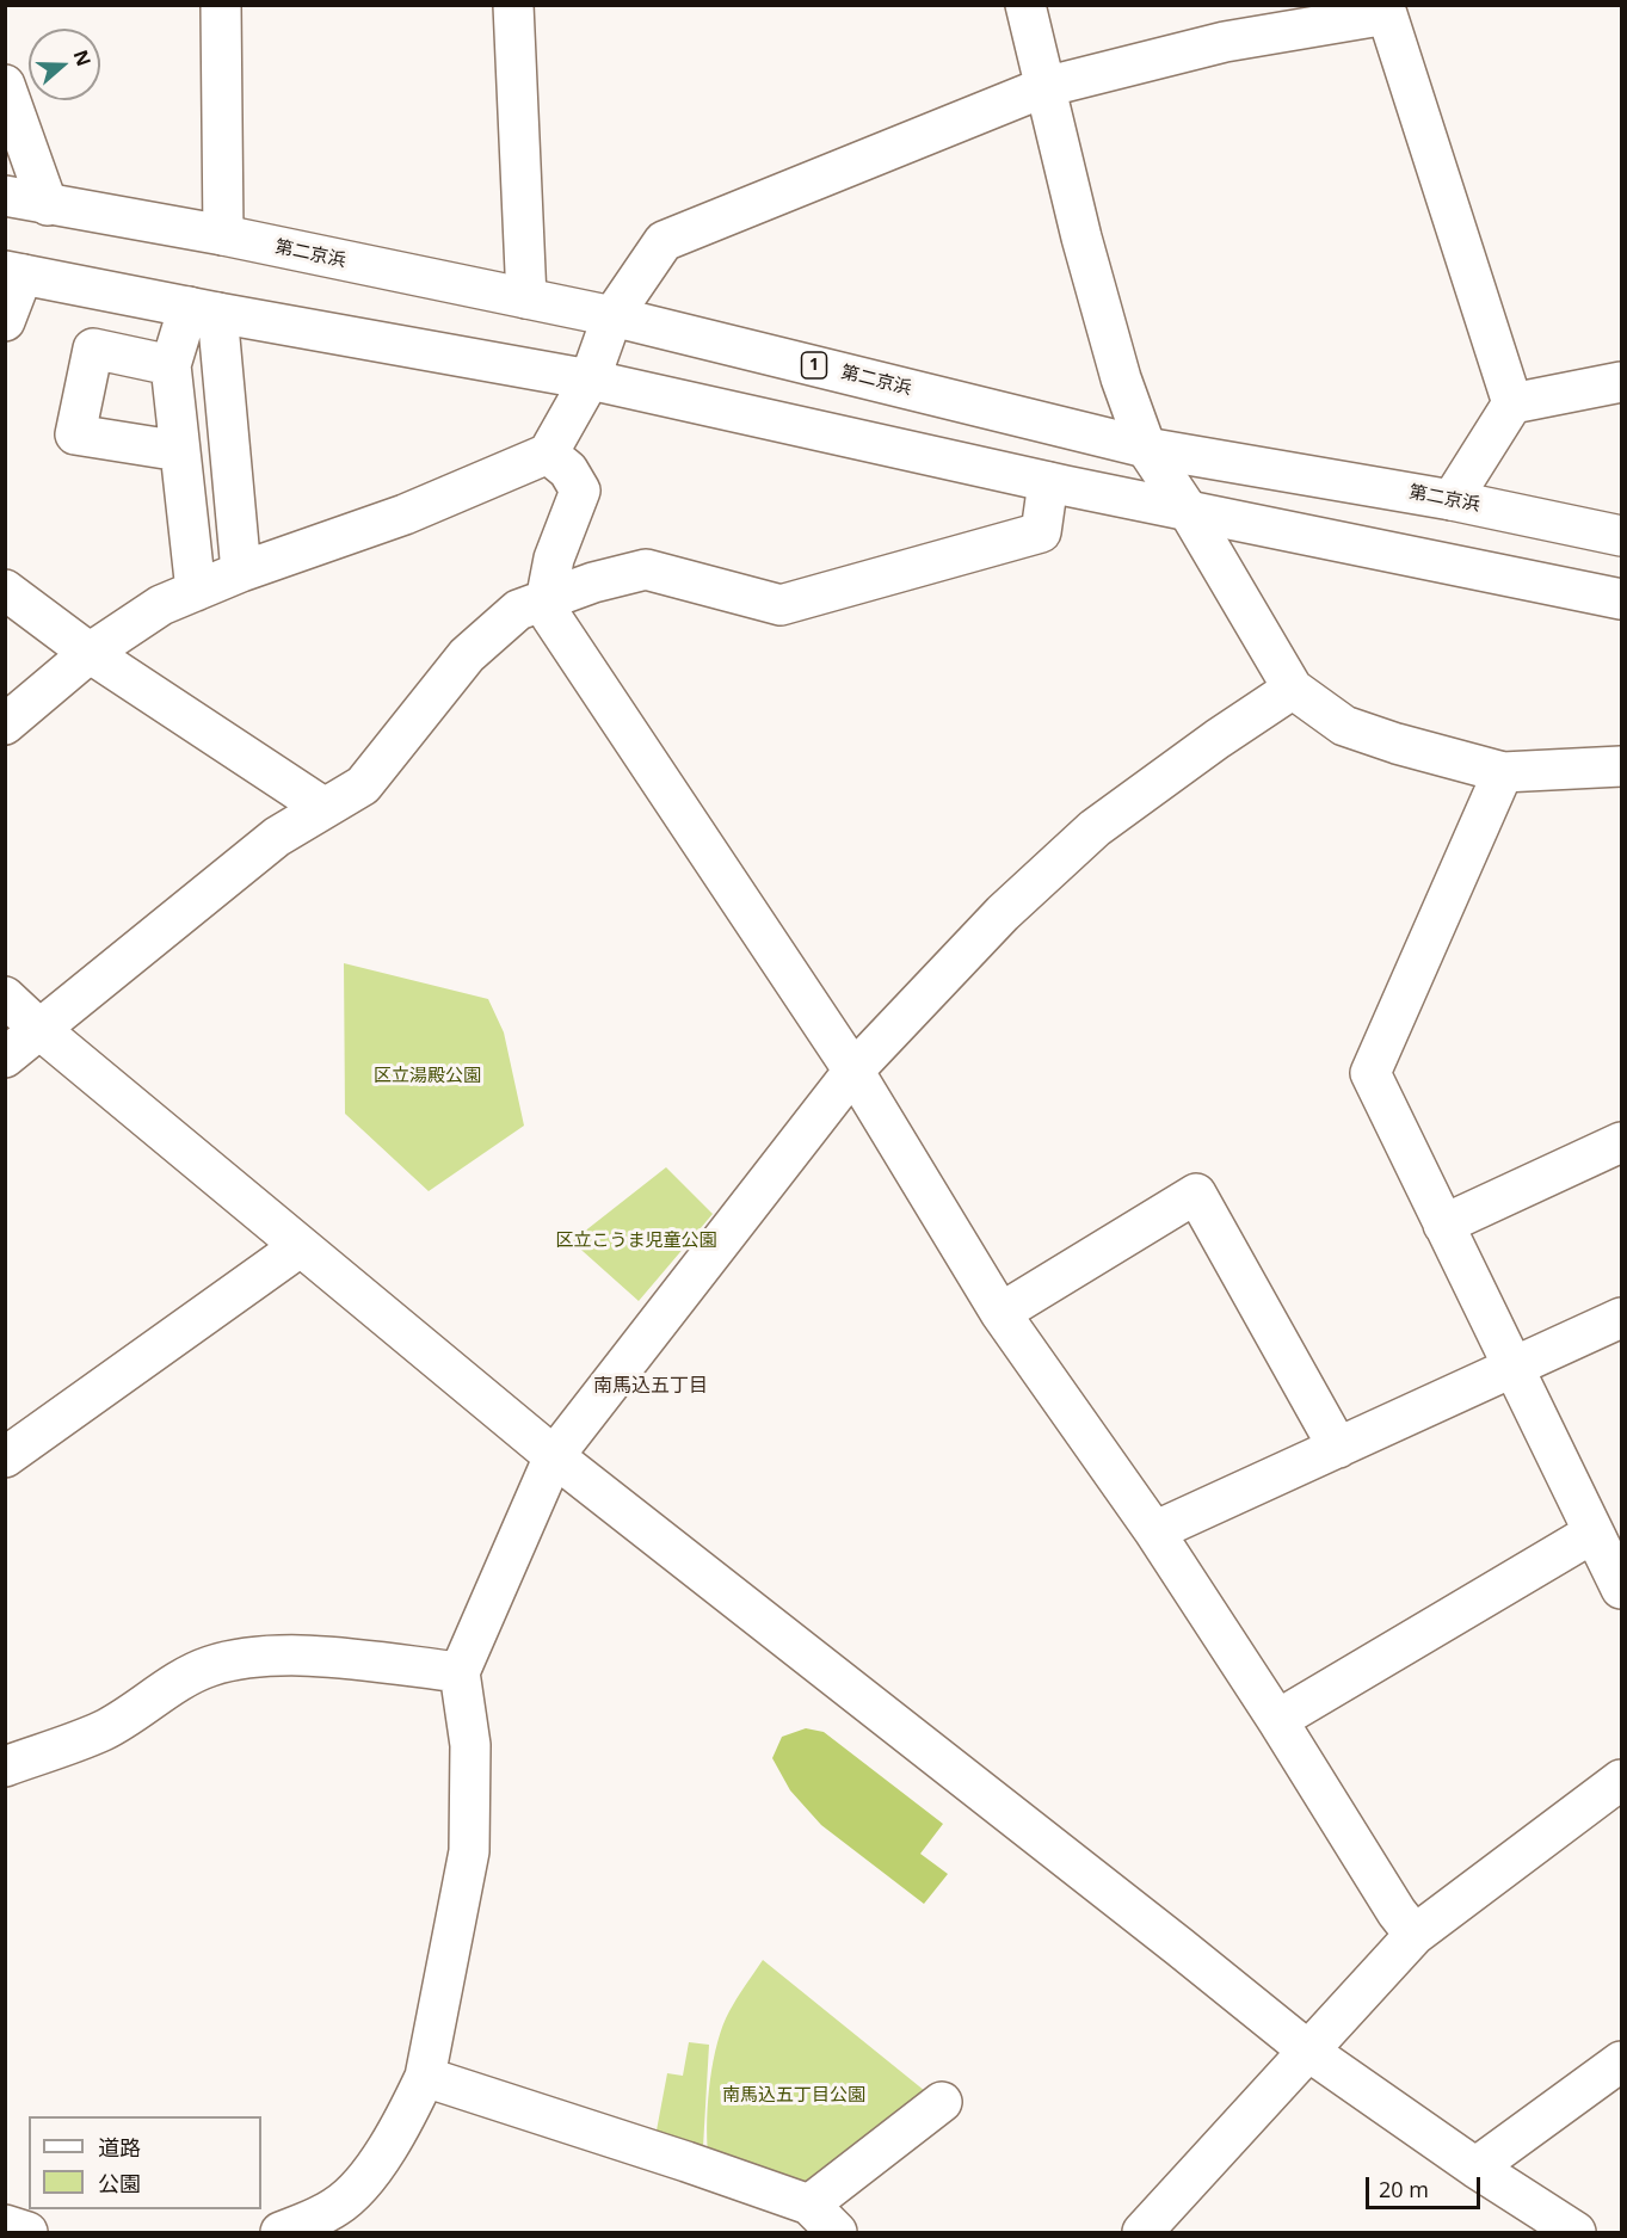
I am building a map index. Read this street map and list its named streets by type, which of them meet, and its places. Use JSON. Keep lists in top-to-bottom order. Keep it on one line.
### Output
{"streets":{"main road":["第二京浜","1"]},"districts":["南馬込五丁目"],"parks":["区立湯殿公園","区立こうま児童公園","南馬込五丁目公園"],"legend":["道路","公園"],"scale_bar":"20 m","north":"right"}
